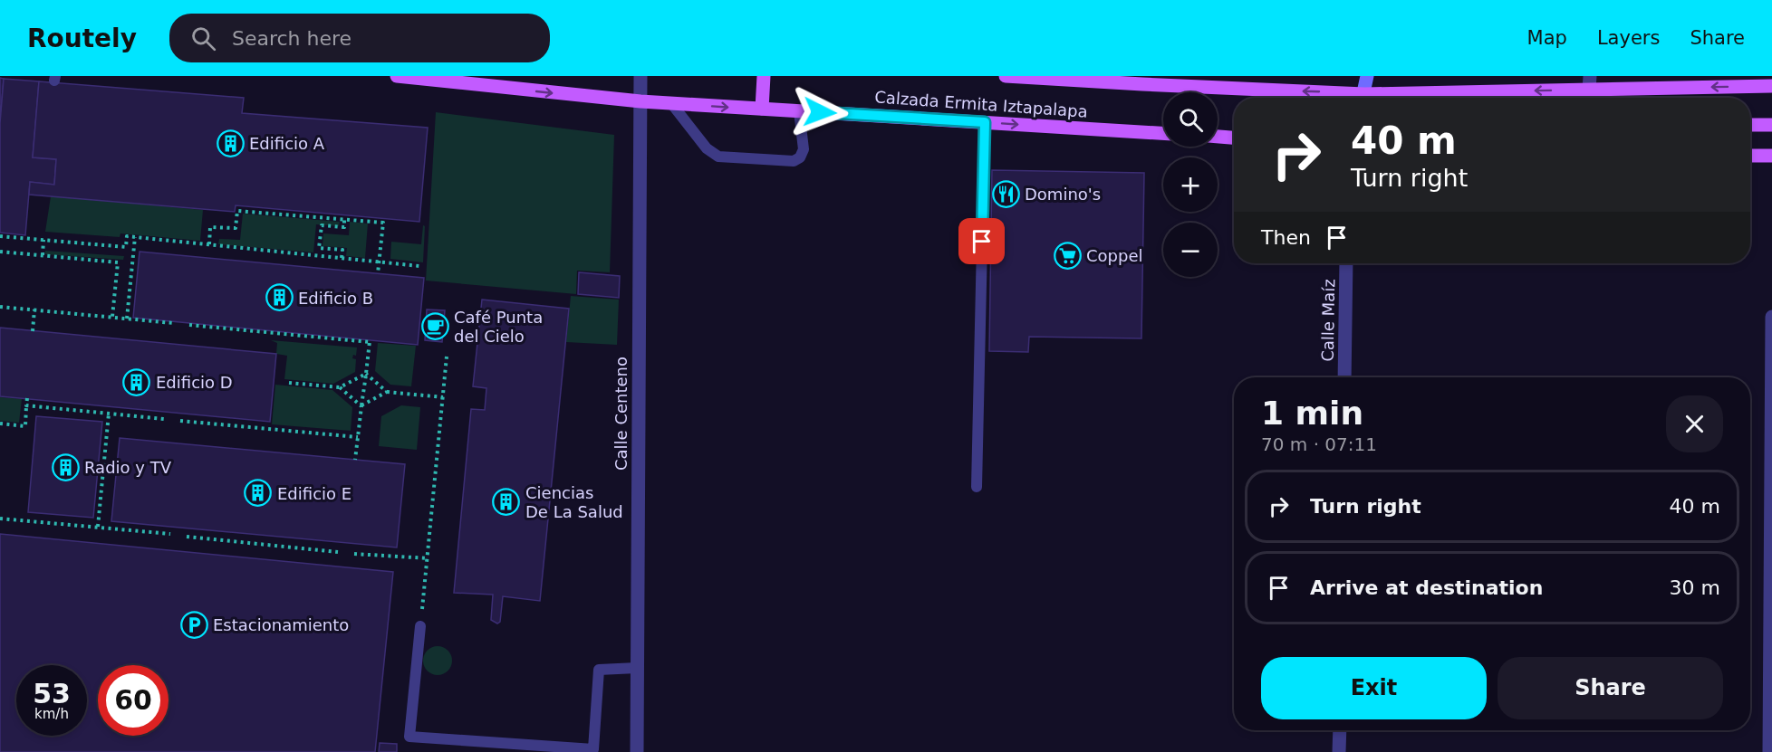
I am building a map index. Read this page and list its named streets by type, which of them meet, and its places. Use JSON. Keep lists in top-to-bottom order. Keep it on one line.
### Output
{"streets":{"main road":["Calzada Ermita Iztapalapa"],"street":["Calle Maíz","Calle Centeno"]},"crossings":[["Calzada Ermita Iztapalapa","Calle Centeno"]],"places":{"building":["Edificio A","Edificio B","Edificio D","Radio y TV","Edificio E","Ciencias De La Salud"],"restaurant":["Domino's"],"supermarket":["Coppel"],"cafe":["Café Punta del Cielo"],"parking":["Estacionamiento"]},"page":{"header":"Routely","search":"Search here","nav":["Map","Layers","Share"],"map_buttons":["+","−"],"turn":["40 m","Turn right"],"then":"Then","heading":["1 min","70 m · 07:11"],"list":[{"name":"Turn right","value":"40 m"},{"name":"Arrive at destination","value":"30 m"}],"buttons":["Exit","Share"],"speed":"53 km/h","limit":"60"}}
